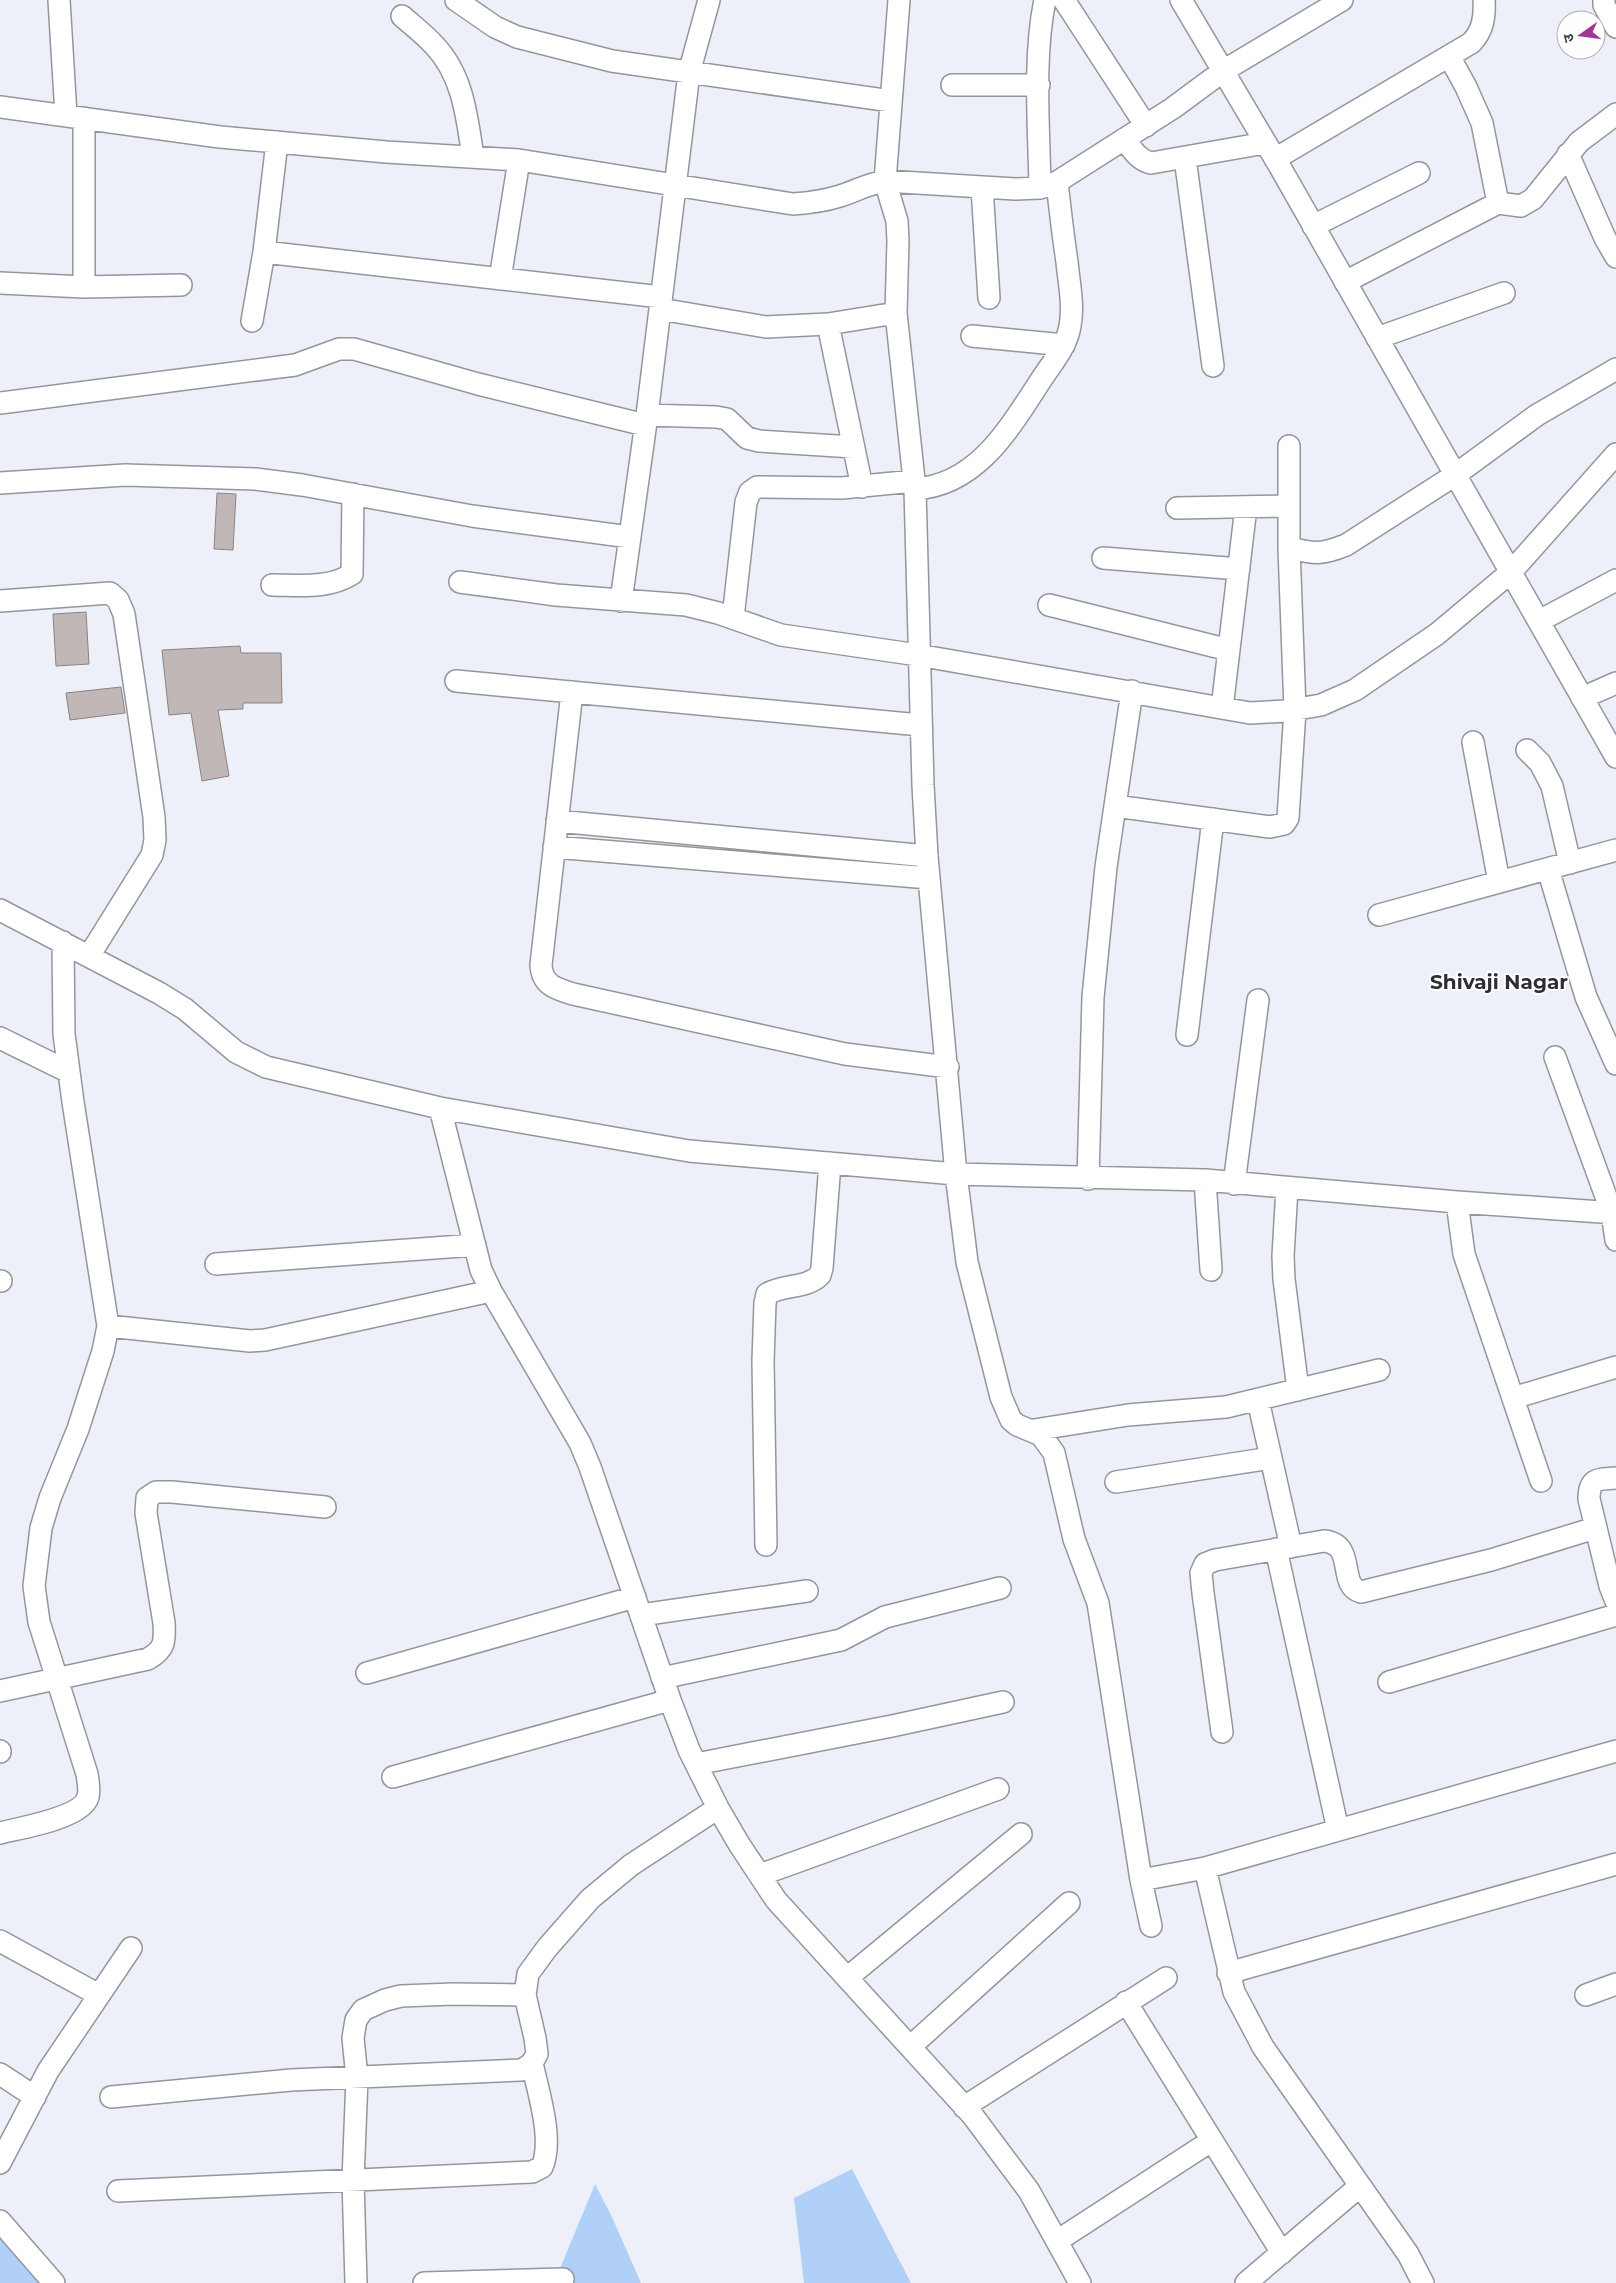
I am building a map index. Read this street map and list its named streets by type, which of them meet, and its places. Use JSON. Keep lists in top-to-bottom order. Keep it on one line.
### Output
{"districts":["Shivaji Nagar"],"north":"left"}
